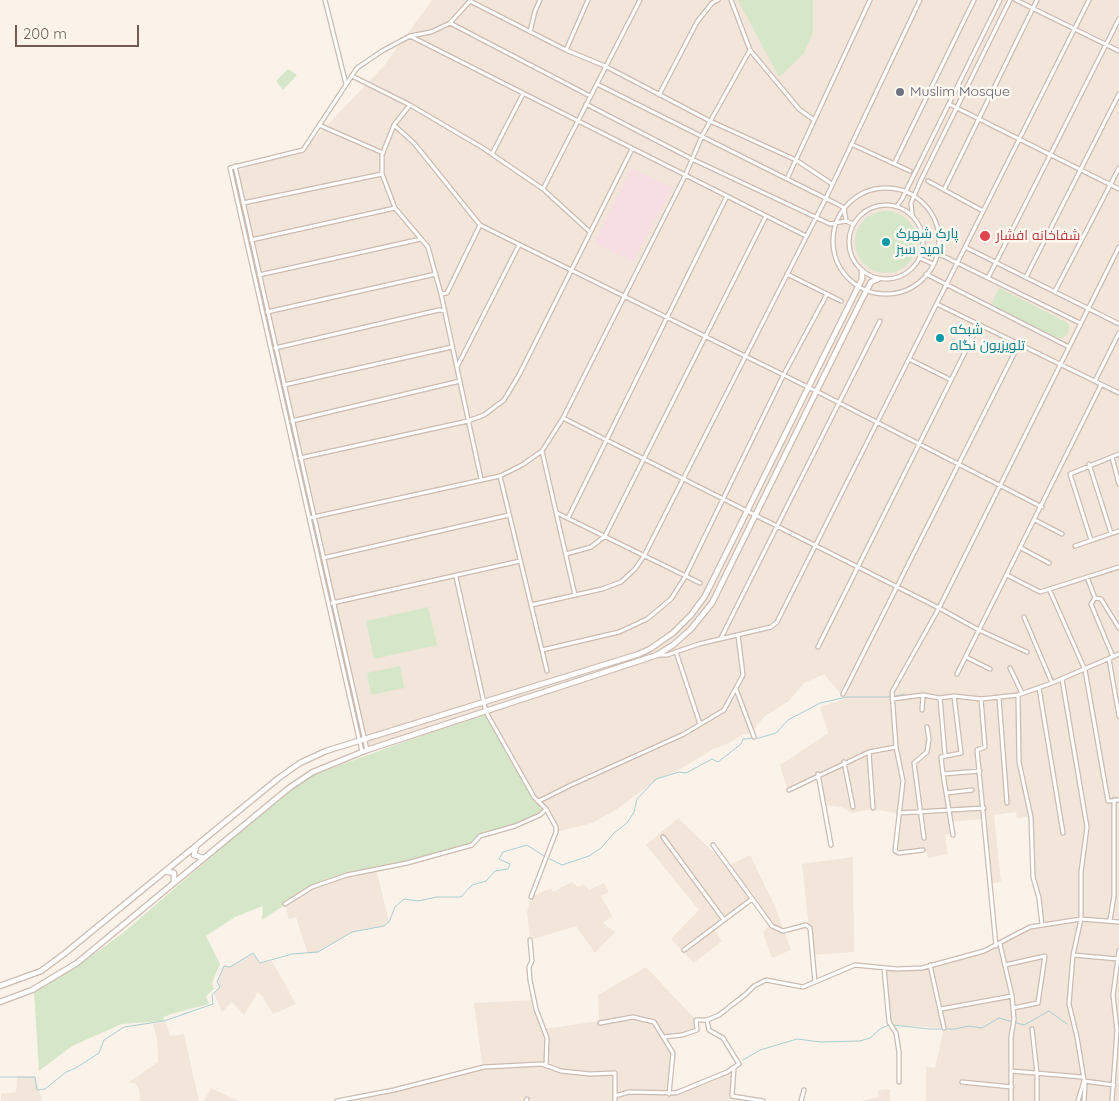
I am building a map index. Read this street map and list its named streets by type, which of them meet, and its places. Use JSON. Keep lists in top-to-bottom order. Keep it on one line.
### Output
{"places":["Muslim Mosque","شفاخانه افشار","پارک شهرک امید سبز","شبکه تلویزیون نگاه"],"scale_bar":"200 m"}
